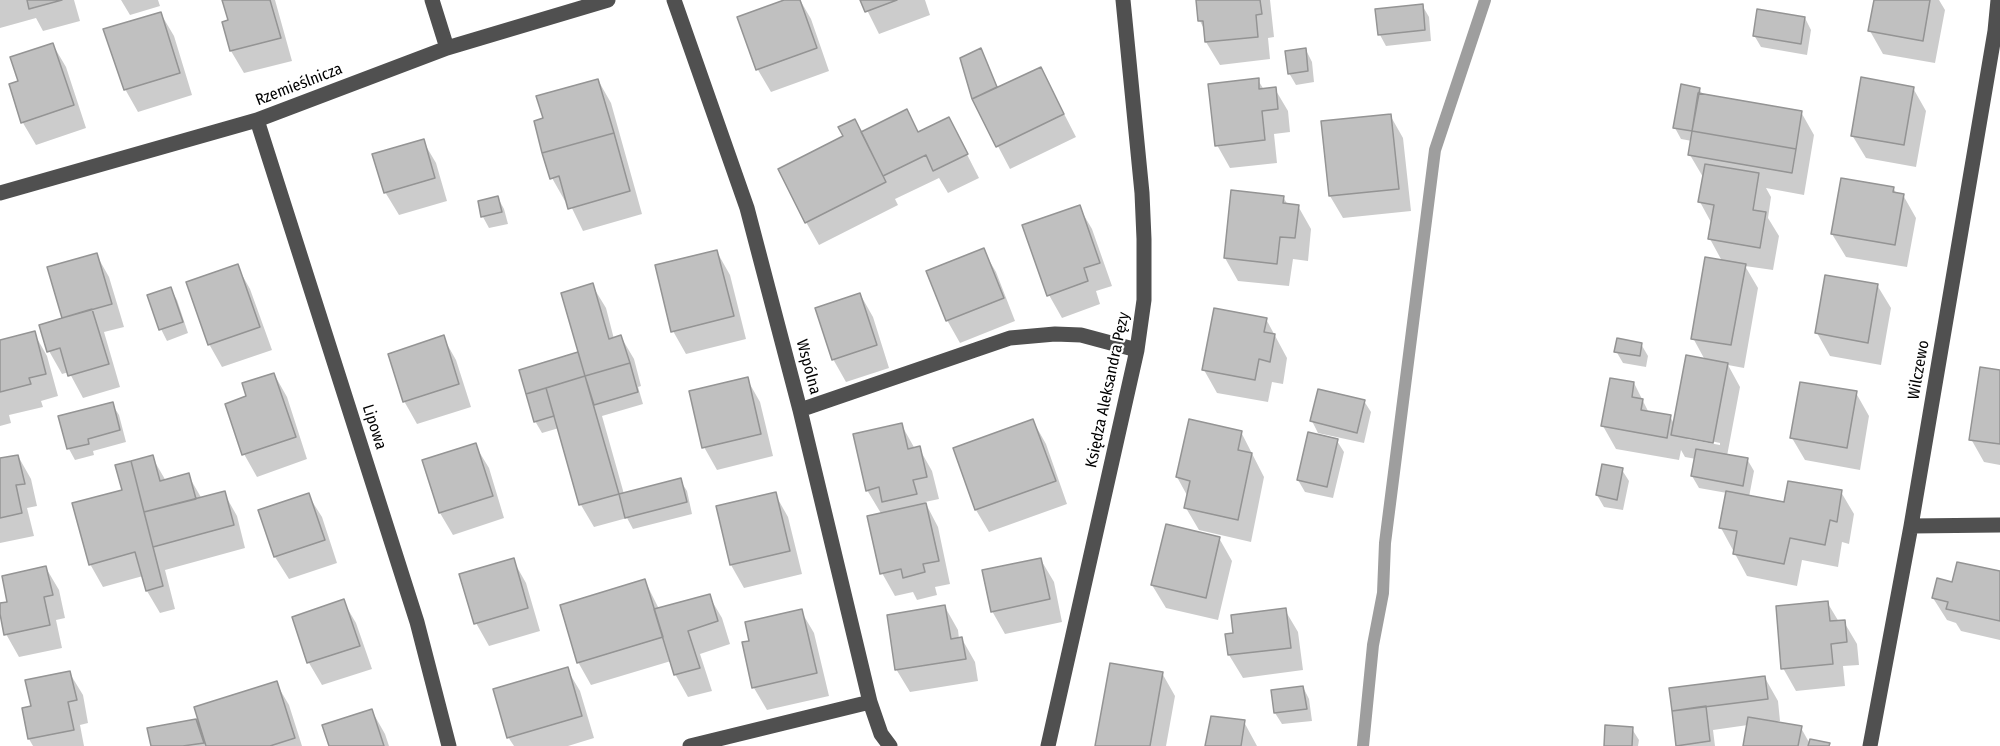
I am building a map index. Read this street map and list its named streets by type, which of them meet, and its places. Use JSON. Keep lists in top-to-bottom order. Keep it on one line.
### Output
{"streets":{"street":["Rzemieślnicza","Wspólna","Wilczewo","Księdza Aleksandra Pęzy","Lipowa"]},"crossings":[["Rzemieślnicza","Lipowa"]]}
